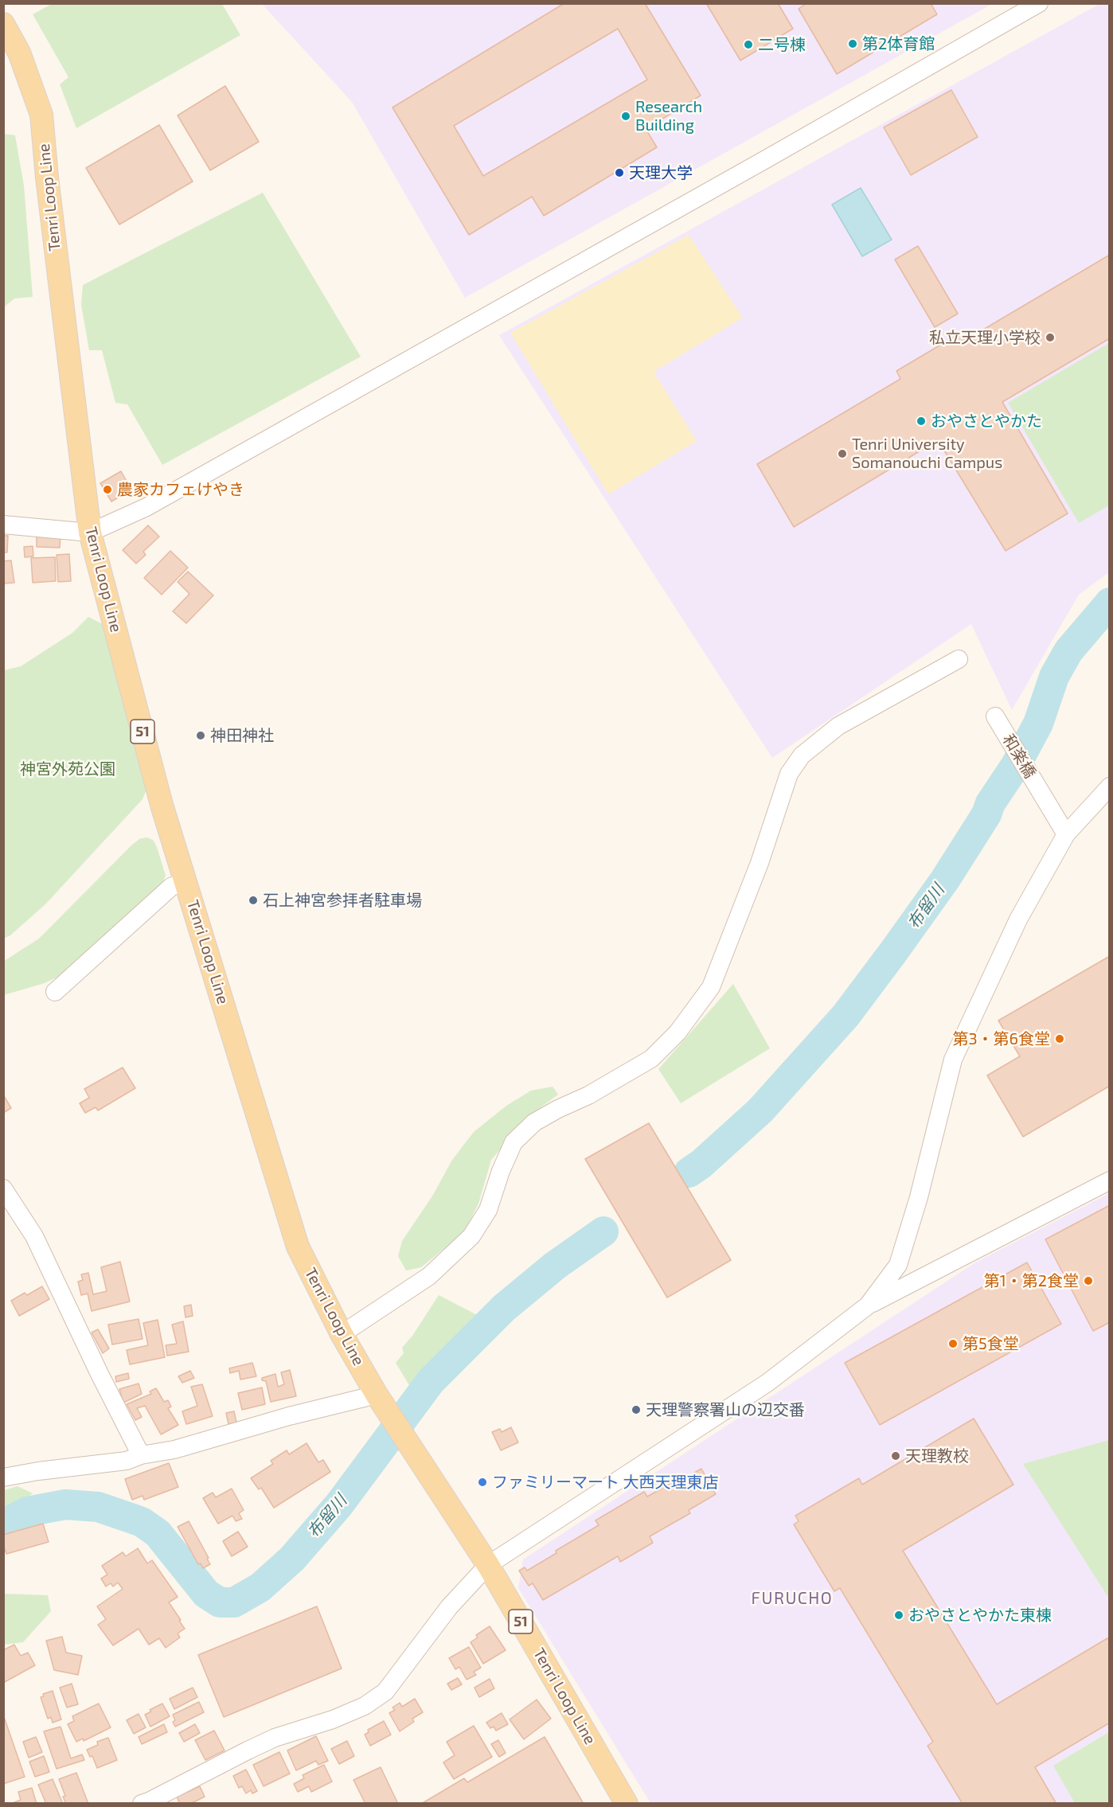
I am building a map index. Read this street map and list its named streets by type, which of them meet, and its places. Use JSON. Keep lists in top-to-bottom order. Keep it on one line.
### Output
{"streets":{"main road":["Tenri Loop Line","51"],"street":["和楽橋"]},"districts":["FURUCHO"],"water":["布留川"],"parks":["神宮外苑公園"],"places":["第2体育館","二号棟","Research Building","天理大学","私立天理小学校","おやさとやかた","Tenri University Somanouchi Campus","農家カフェけやき","神田神社","石上神宮参拝者駐車場","第3・第6食堂","第1・第2食堂","第5食堂","天理警察署山の辺交番","天理教校","ファミリーマート 大西天理東店","おやさとやかた東棟"]}
